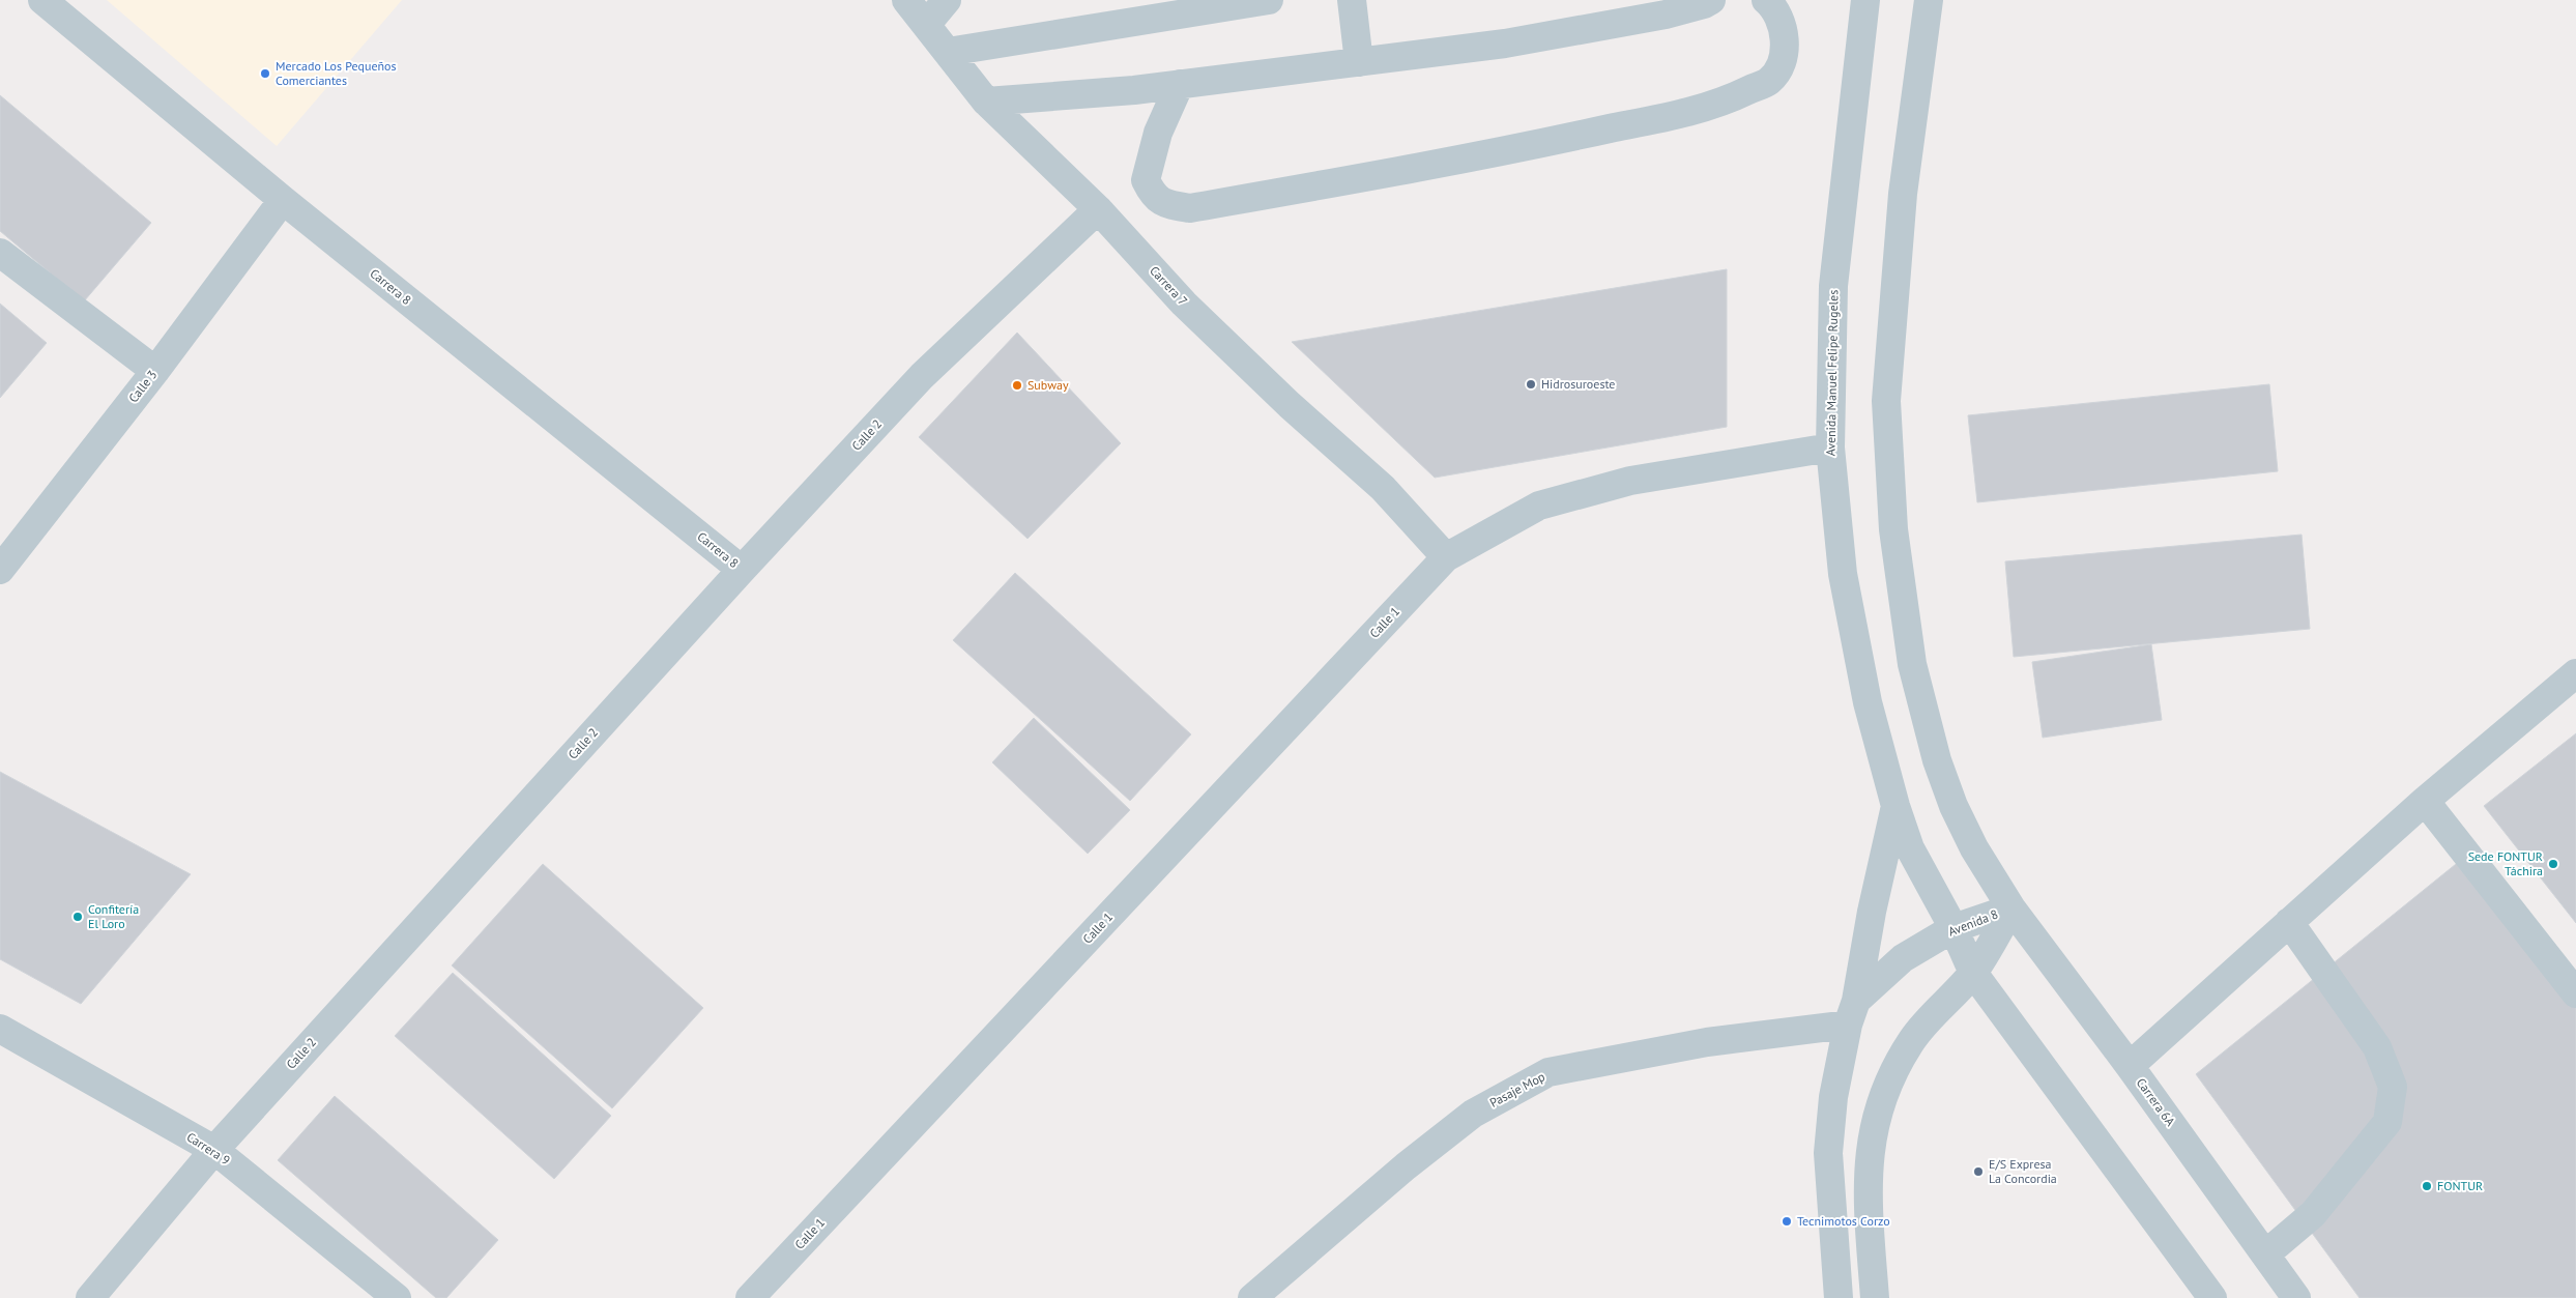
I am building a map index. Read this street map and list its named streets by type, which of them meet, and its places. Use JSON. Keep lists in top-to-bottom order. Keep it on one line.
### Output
{"streets":{"street":["Carrera 7","Carrera 8","Avenida Manuel Felipe Rugeles","Calle 3","Calle 2","Calle 1","Avenida 8","Pasaje Mop","Carrera 6A","Carrera 9"]},"crossings":[["Carrera 7","Calle 2"],["Carrera 7","Calle 1"],["Carrera 8","Calle 3"],["Carrera 8","Calle 2"],["Avenida Manuel Felipe Rugeles","Calle 1"],["Avenida Manuel Felipe Rugeles","Avenida 8"],["Calle 2","Carrera 9"],["Avenida 8","Pasaje Mop"],["Avenida 8","Carrera 6A"]],"places":["Mercado Los Pequeños Comerciantes","Hidrosuroeste","Subway","Sede FONTUR Táchira","Confitería El Loro","E/S Expresa La Concordia","FONTUR","Tecnimotos Corzo"]}
